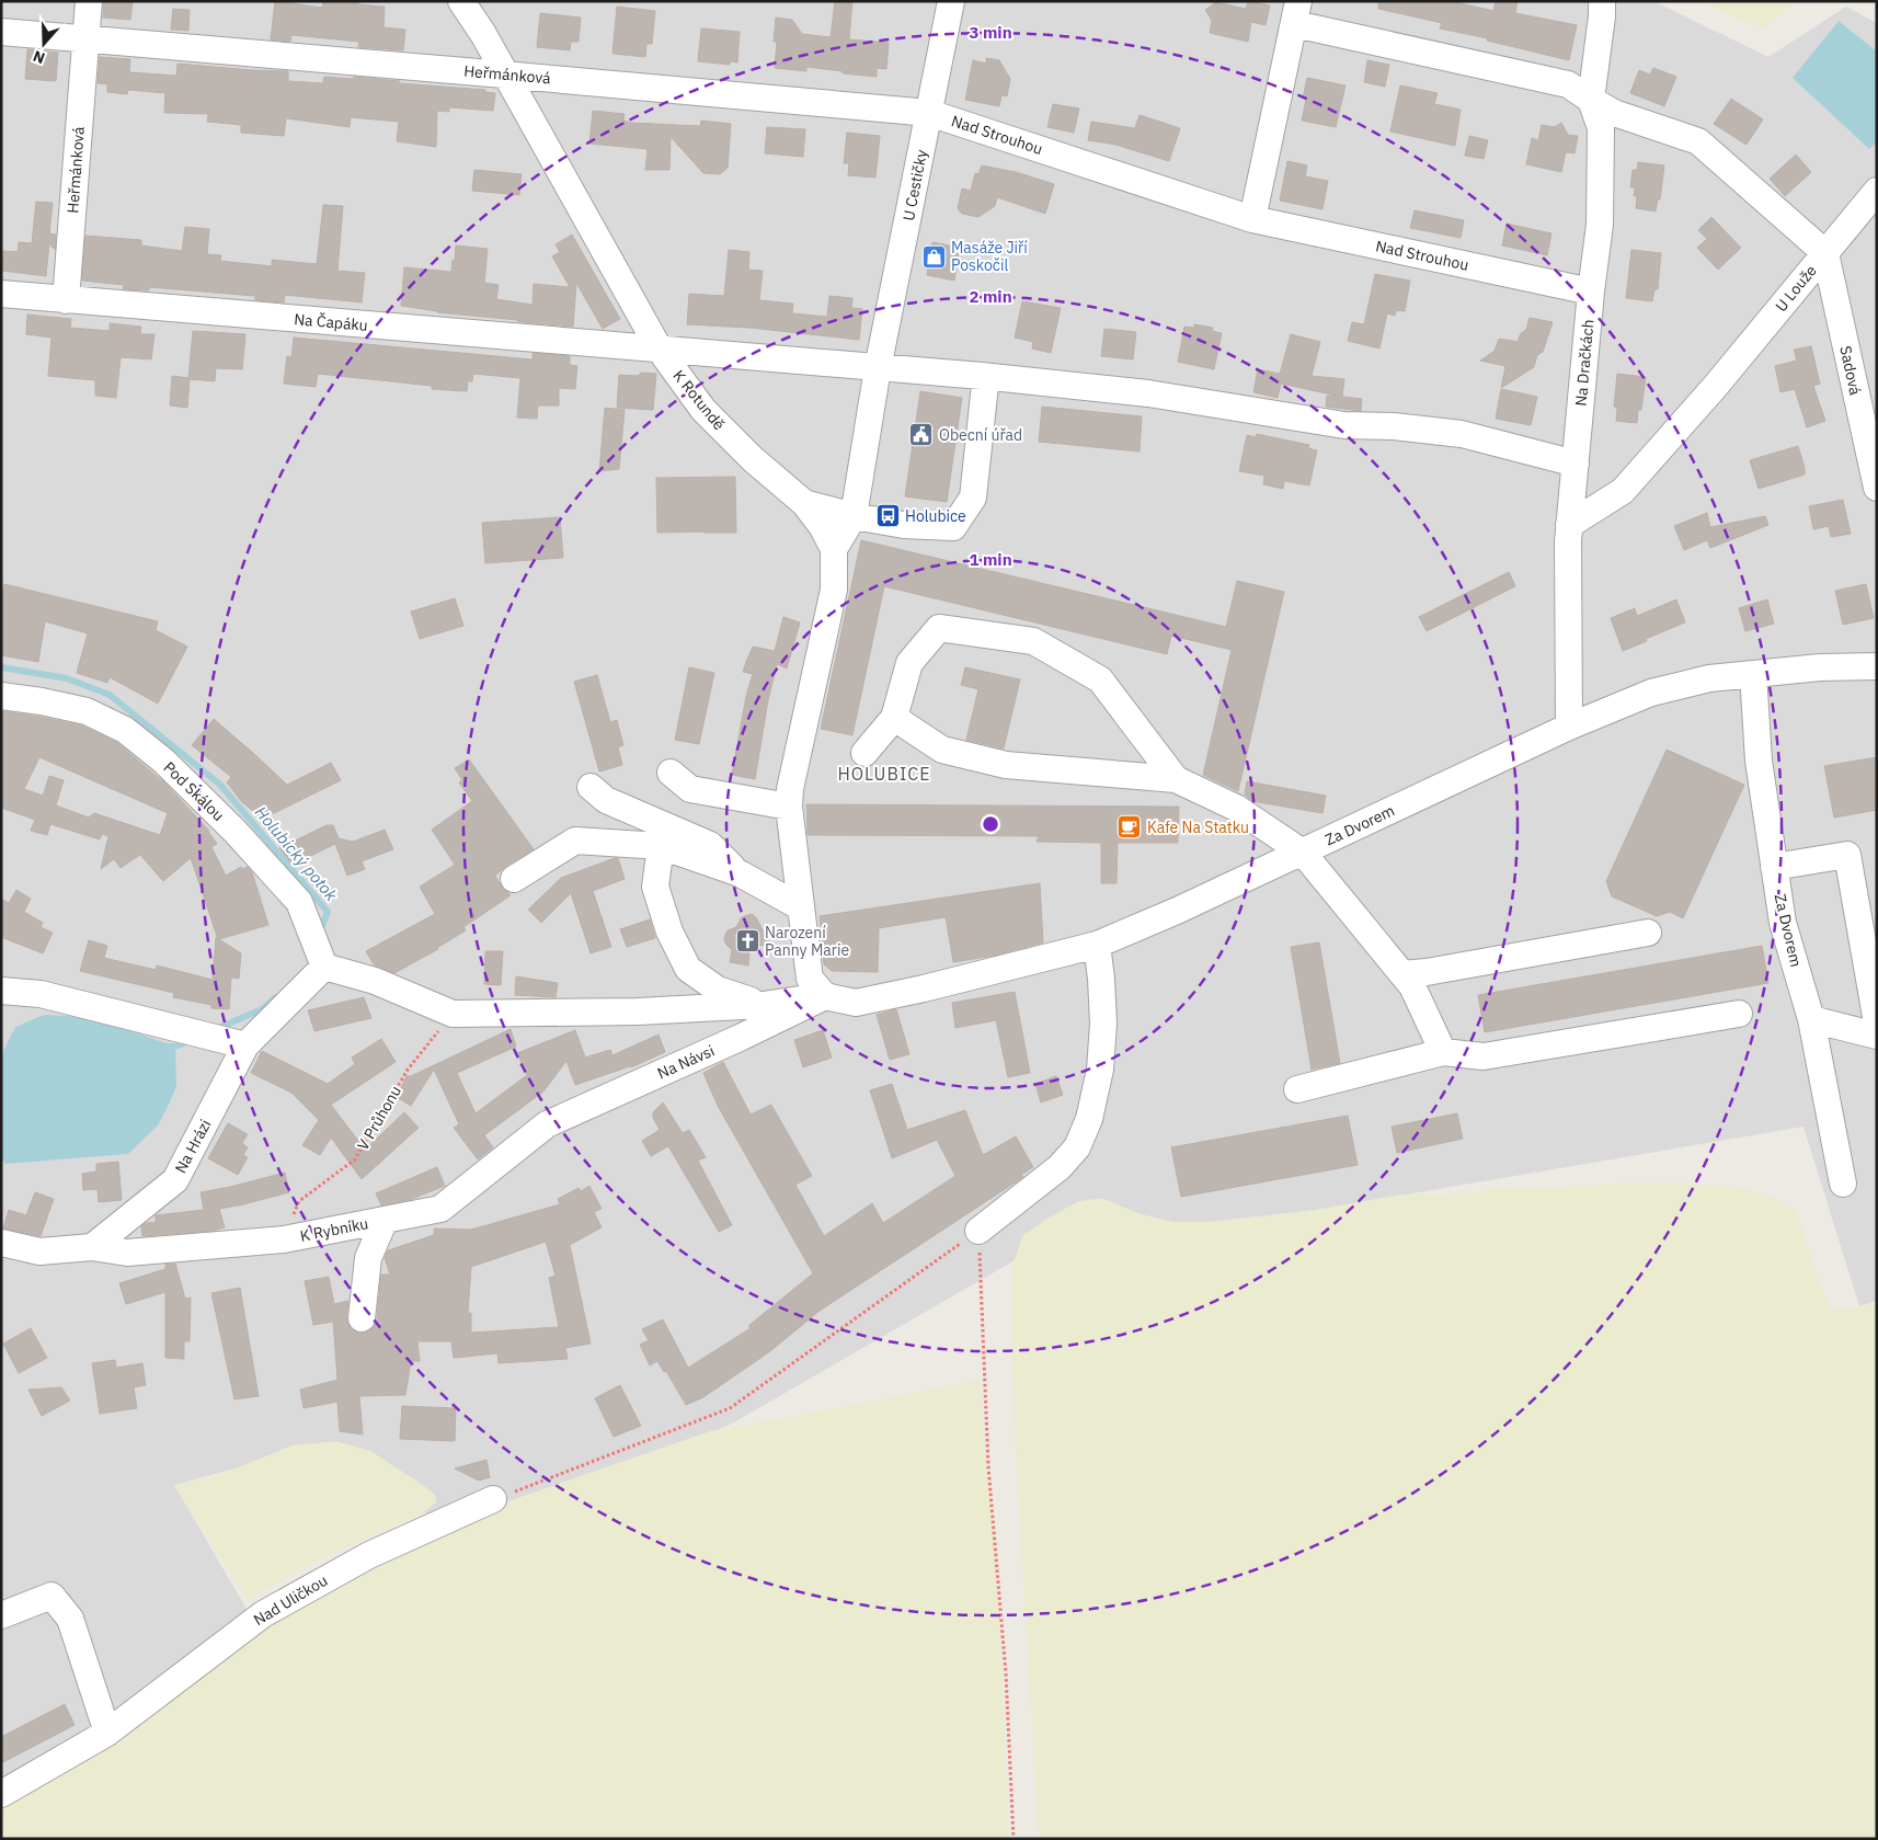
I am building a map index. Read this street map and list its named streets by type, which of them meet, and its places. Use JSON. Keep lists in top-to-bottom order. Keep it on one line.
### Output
{"streets":{"street":["Heřmánková","Nad Strouhou","U Cestičky","U Louže","Na Čapáku","Na Dračkách","Sadová","K Rotundě","Pod Skálou","Za Dvorem","Na Návsi","Na Hrázi","K Rybníku","Nad Uličkou"],"path":["V Průhonu"]},"crossings":[["Heřmánková","Nad Strouhou"],["Heřmánková","U Cestičky"],["Heřmánková","Na Čapáku"],["Heřmánková","K Rotundě"],["Nad Strouhou","U Cestičky"],["Nad Strouhou","Na Dračkách"],["U Cestičky","Na Čapáku"],["U Louže","Na Dračkách"],["U Louže","Sadová"],["Na Čapáku","Na Dračkách"],["Na Čapáku","K Rotundě"],["Na Dračkách","Za Dvorem"],["Pod Skálou","Na Hrázi"],["Na Návsi","K Rybníku"],["V Průhonu","K Rybníku"],["Na Hrázi","K Rybníku"]],"districts":["HOLUBICE"],"water":["Holubický potok"],"places":{"shop":["Masáže Jiří Poskočil"],"public building":["Obecní úřad"],"bus stop":["Holubice"],"cafe":["Kafe Na Statku"],"church":["Narození Panny Marie"]},"north":"bottom","rings":["3 min","2 min","1 min"]}
